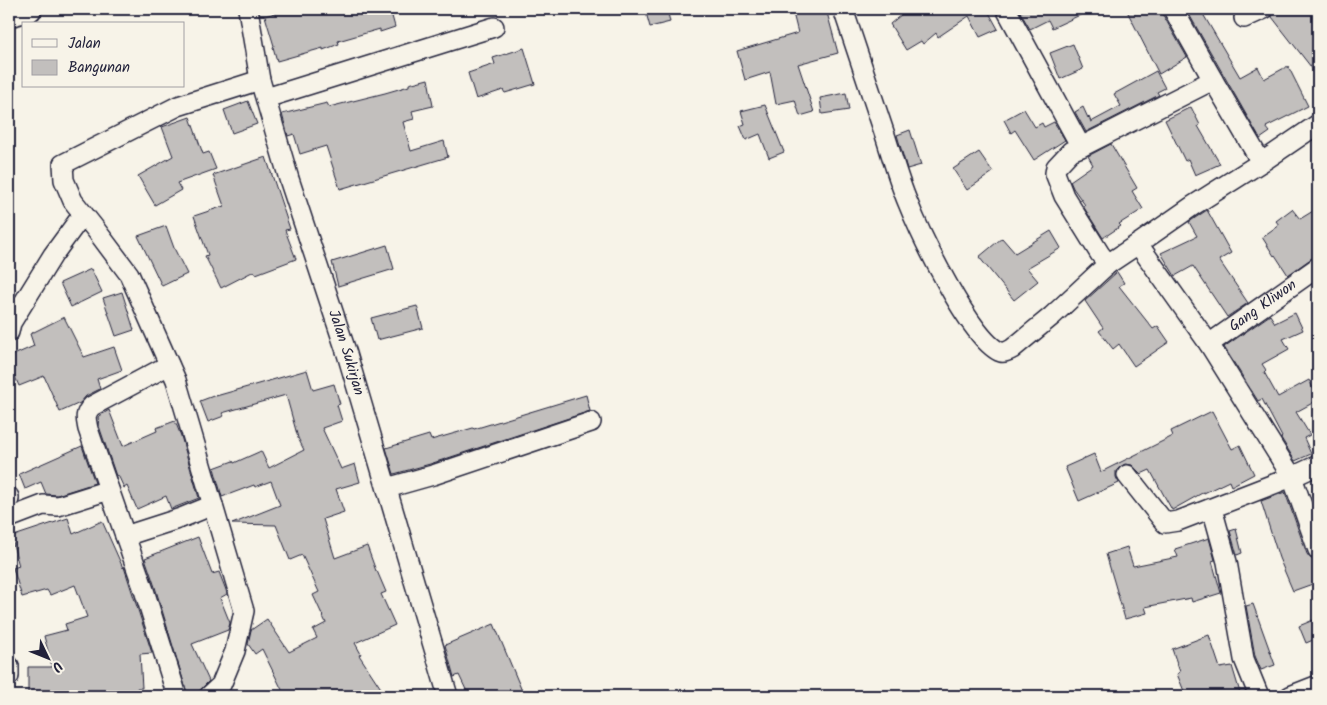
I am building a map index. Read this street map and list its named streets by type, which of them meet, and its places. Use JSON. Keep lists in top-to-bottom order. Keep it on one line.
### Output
{"streets":{"street":["Gang Kliwon","Jalan Sukirjan"]},"legend":["Jalan","Bangunan"],"north":"bottom right"}
